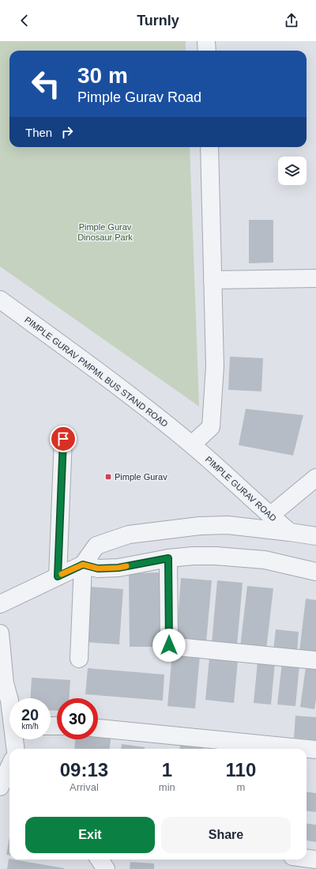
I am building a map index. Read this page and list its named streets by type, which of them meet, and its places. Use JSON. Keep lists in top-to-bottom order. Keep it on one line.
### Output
{"streets":{"street":["PIMPLE GURAV PMPML BUS STAND ROAD","PIMPLE GURAV ROAD"]},"crossings":[["PIMPLE GURAV PMPML BUS STAND ROAD","PIMPLE GURAV ROAD"]],"parks":["Pimple Gurav Dinosaur Park"],"places":{"transit":["Pimple Gurav"]},"page":{"header":"Turnly","turn":["30 m","Pimple Gurav Road"],"then":"Then","speed":"20 km/h","limit":"30","eta":["09:13","Arrival","1","min","110","m"],"buttons":["Exit","Share"]}}
